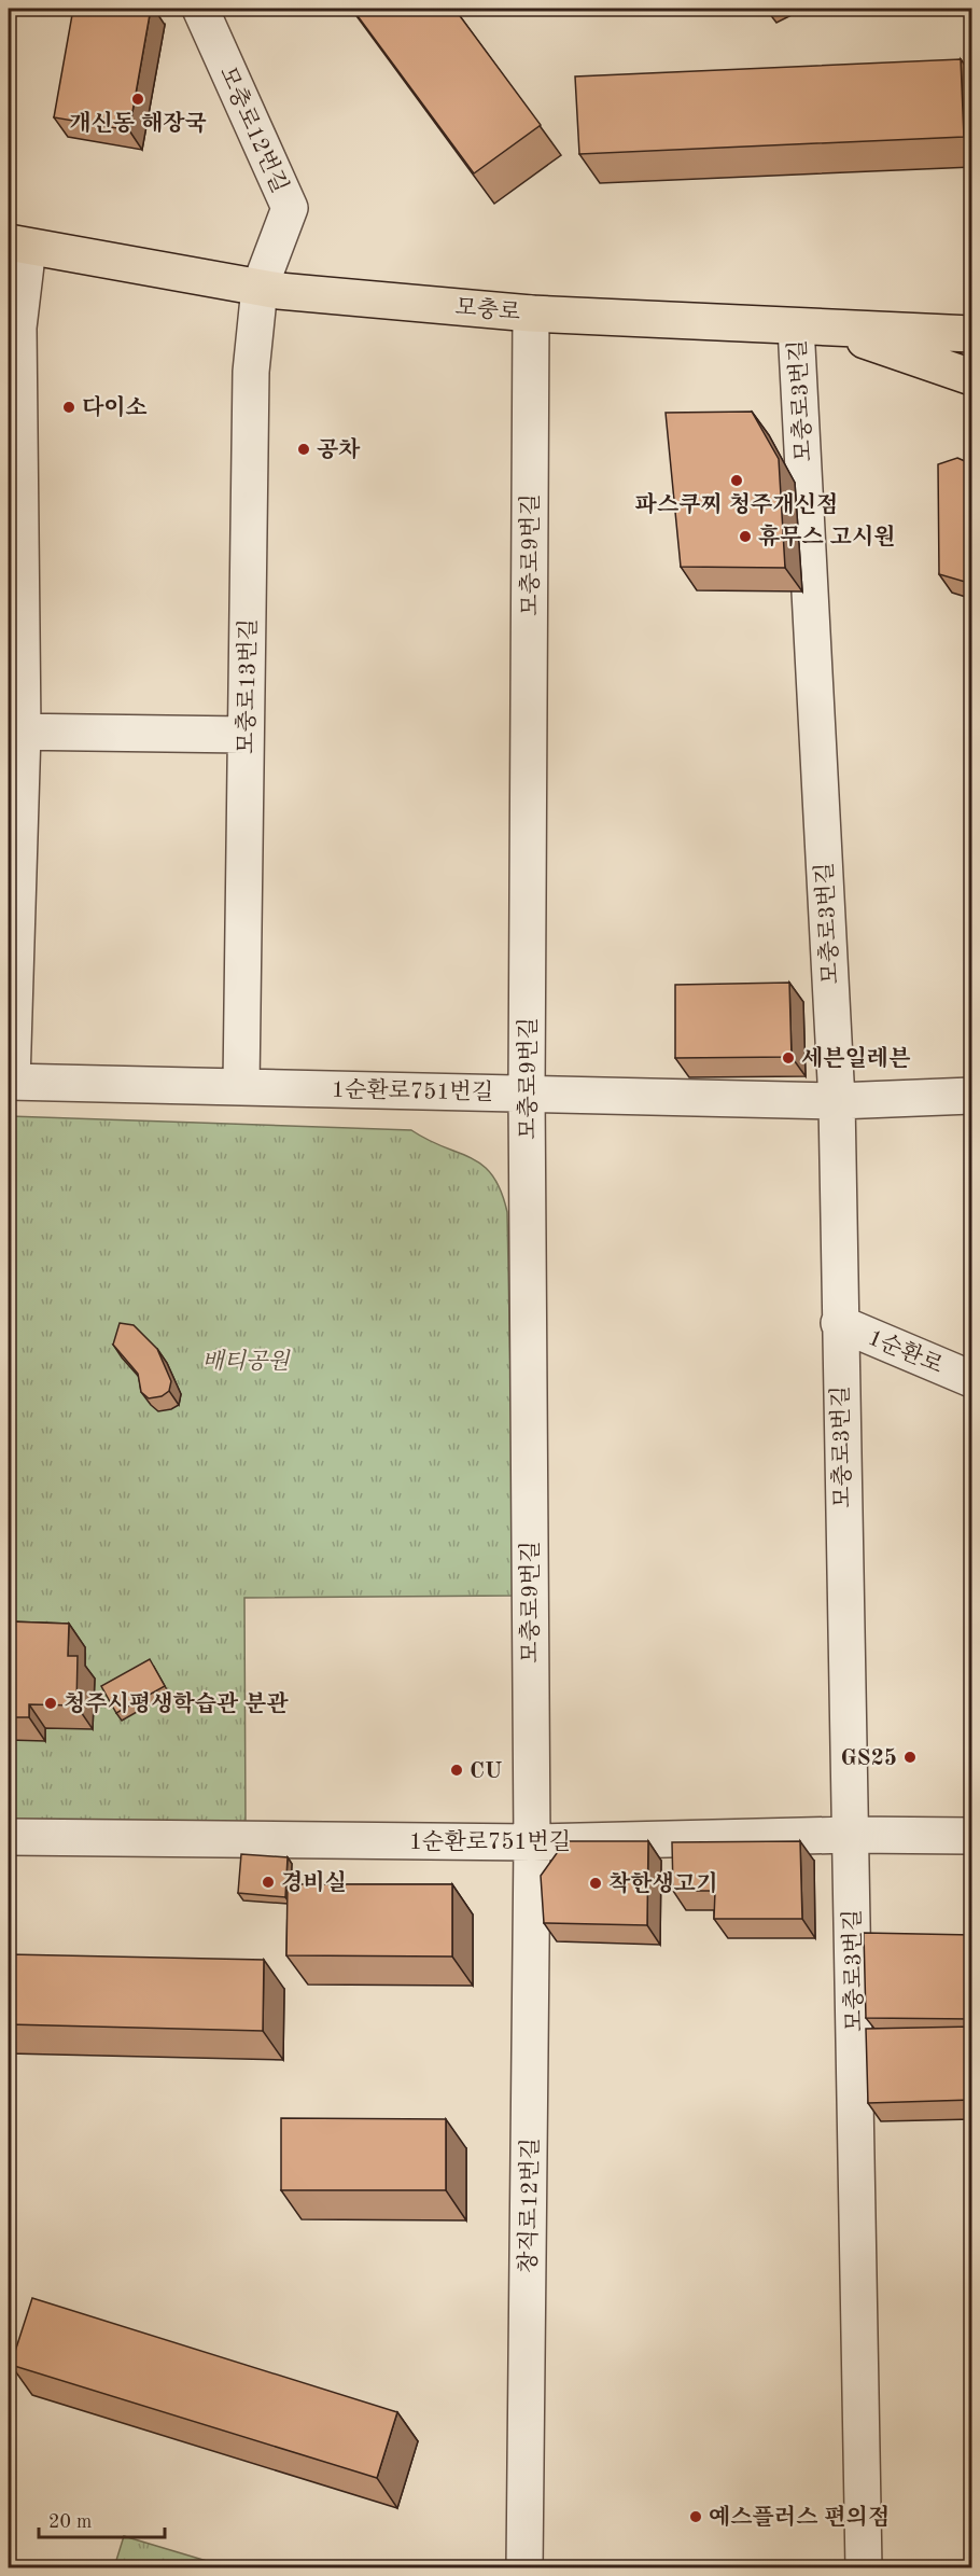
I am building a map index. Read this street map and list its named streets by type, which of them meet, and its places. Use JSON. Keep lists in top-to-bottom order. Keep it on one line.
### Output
{"streets":{"main road":["모충로"],"street":["모충로12번길","모충로3번길","모충로9번길","모충로13번길","1순환로751번길","1순환로","창직로12번길"]},"crossings":[["모충로12번길","모충로"],["모충로12번길","모충로13번길"],["모충로","모충로3번길"],["모충로","모충로9번길"],["모충로","모충로13번길"],["모충로3번길","1순환로751번길"],["모충로3번길","1순환로"],["모충로9번길","1순환로751번길"],["모충로9번길","창직로12번길"],["모충로13번길","1순환로751번길"],["1순환로751번길","창직로12번길"]],"parks":["배티공원"],"places":["개신동 해장국","다이소","공차","파스쿠찌 청주개신점","휴무스 고시원","세븐일레븐","청주시평생학습관 분관","GS25","CU","경비실","착한생고기","예스플러스 편의점"],"scale_bar":"20 m"}
